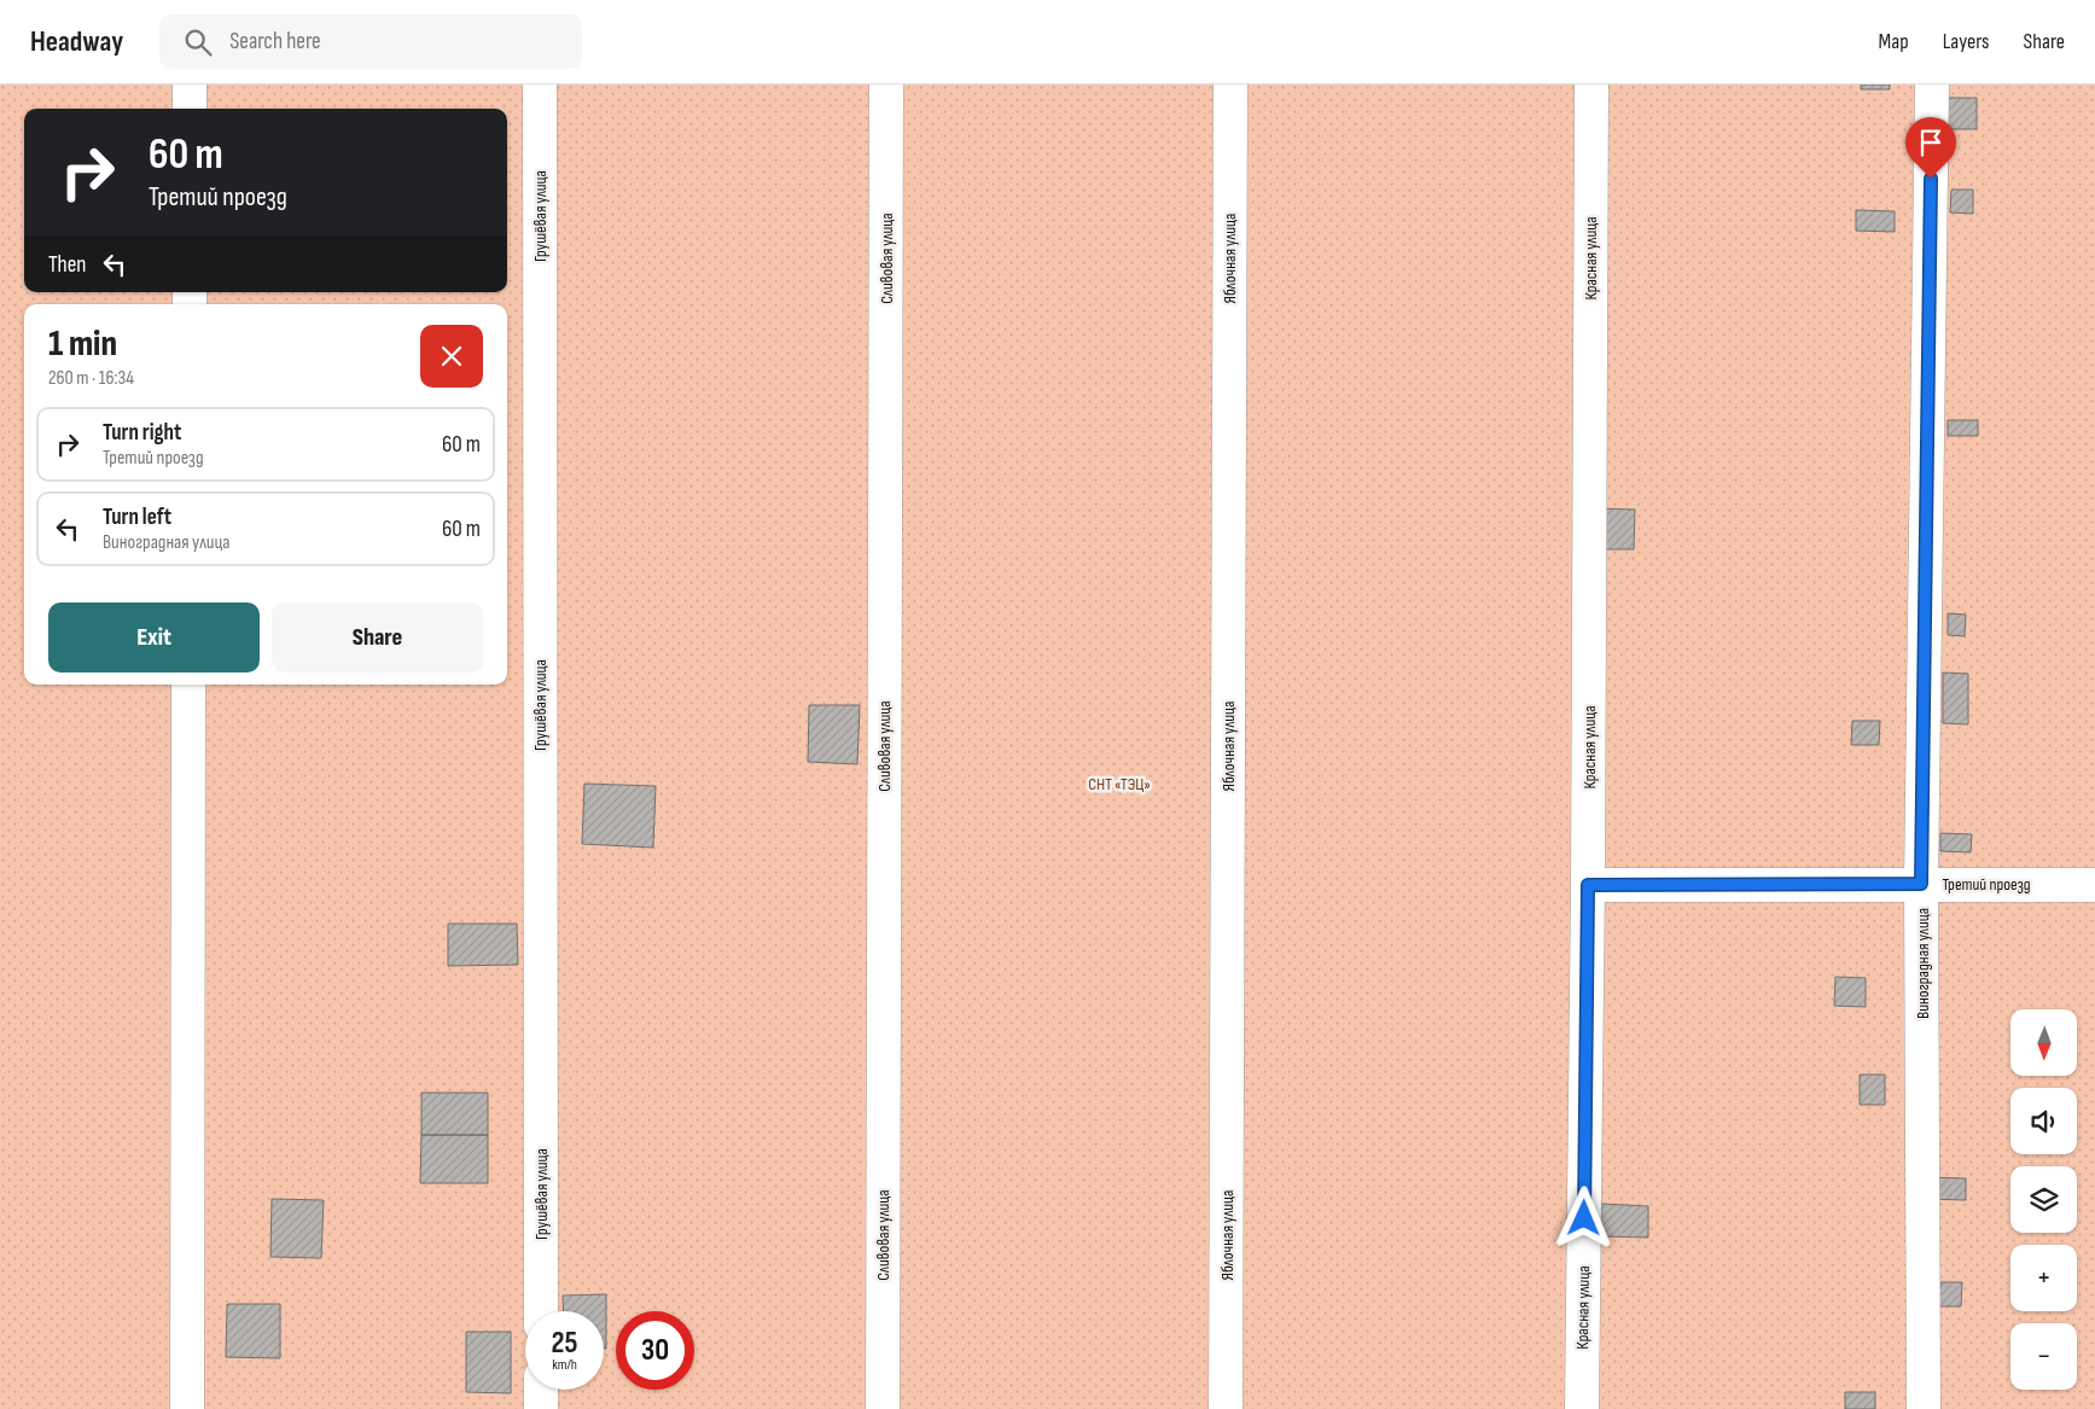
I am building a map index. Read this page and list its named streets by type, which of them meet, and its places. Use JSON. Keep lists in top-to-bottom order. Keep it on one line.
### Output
{"streets":{"street":["Грушёвая улица","Сливовая улица","Яблочная улица","Красная улица","Третий проезд","Виноградная улица"]},"crossings":[["Красная улица","Третий проезд"],["Третий проезд","Виноградная улица"]],"parks":["СНТ «ТЭЦ»"],"north":"bottom","page":{"header":"Headway","search":"Search here","nav":["Map","Layers","Share"],"turn":["60 m","Третий проезд"],"then":"Then","heading":["1 min","260 m · 16:34"],"list":[{"name":"Turn right","note":"Третий проезд","value":"60 m"},{"name":"Turn left","note":"Виноградная улица","value":"60 m"}],"buttons":["Exit","Share"],"map_buttons":["+","−"],"speed":"25 km/h","limit":"30"}}
